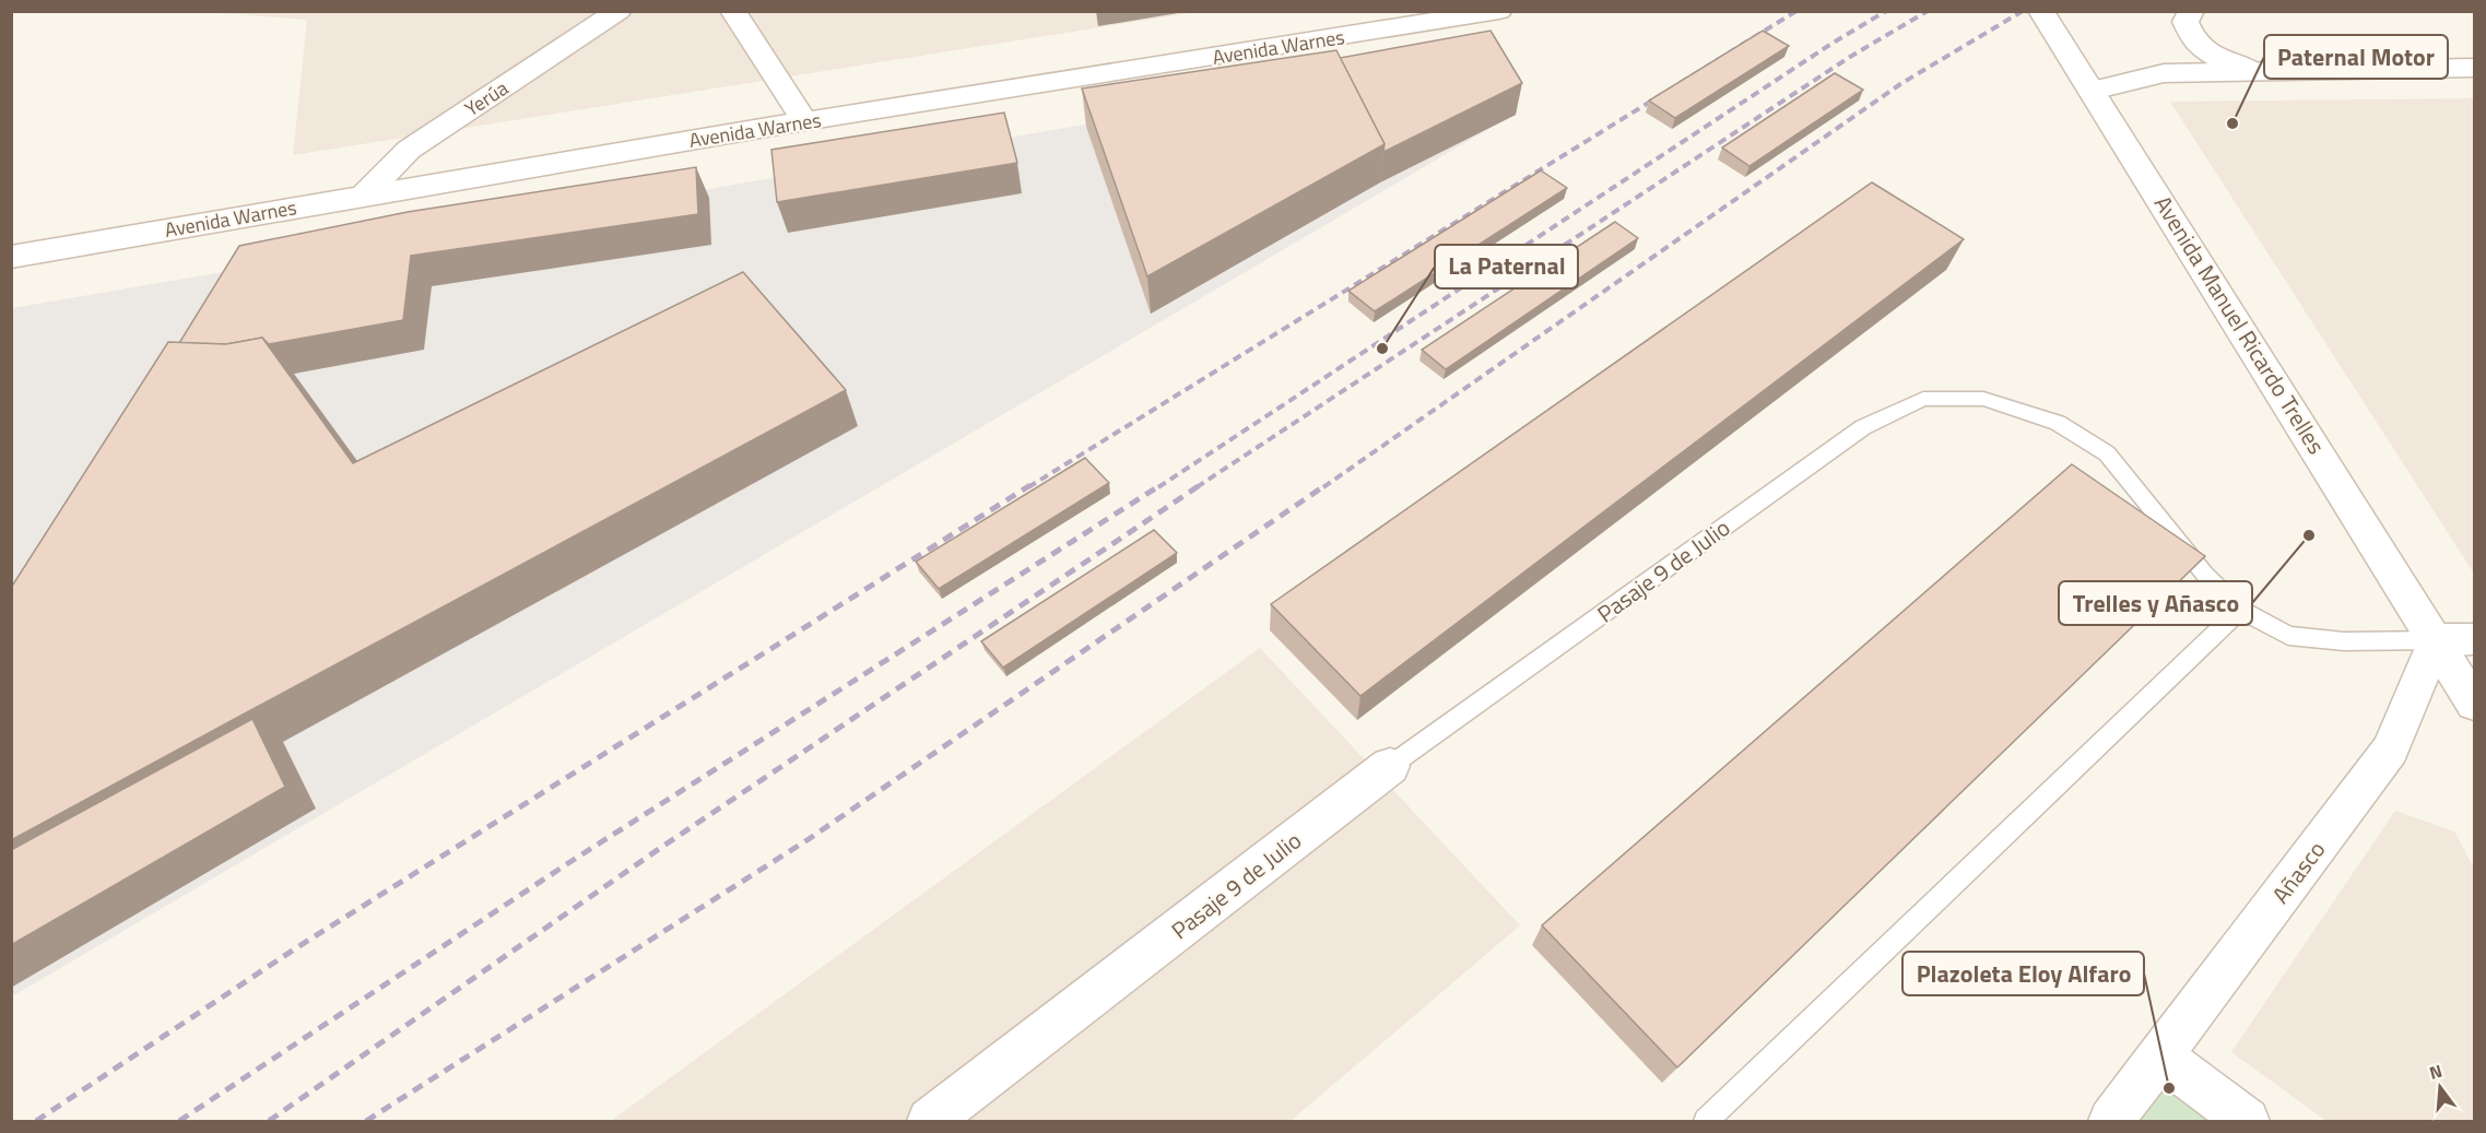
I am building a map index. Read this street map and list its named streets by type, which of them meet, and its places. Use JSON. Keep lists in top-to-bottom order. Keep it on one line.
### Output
{"streets":{"main road":["Avenida Warnes","Yerúa","Avenida Manuel Ricardo Trelles","Pasaje 9 de Julio","Añasco"]},"crossings":[["Avenida Warnes","Yerúa"],["Avenida Manuel Ricardo Trelles","Pasaje 9 de Julio"],["Avenida Manuel Ricardo Trelles","Añasco"],["Pasaje 9 de Julio","Añasco"]],"places":["Paternal Motor","La Paternal","Trelles y Añasco","Plazoleta Eloy Alfaro"],"north":"top"}
